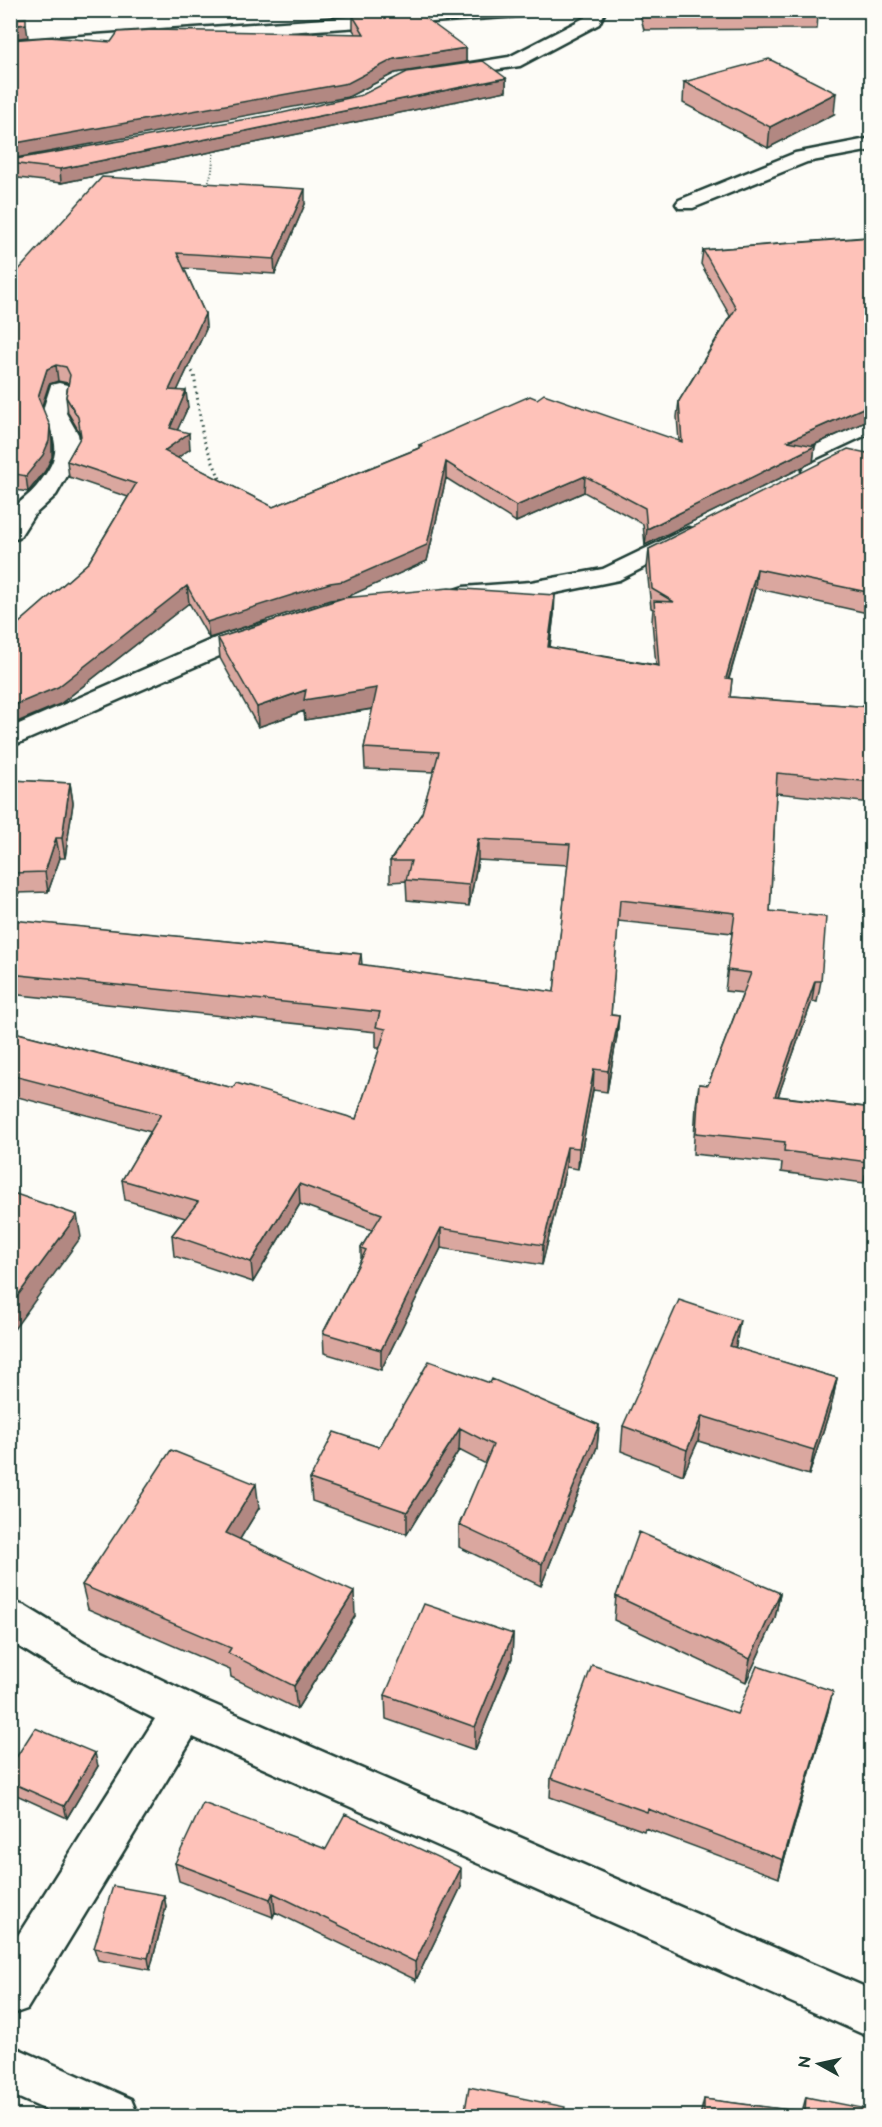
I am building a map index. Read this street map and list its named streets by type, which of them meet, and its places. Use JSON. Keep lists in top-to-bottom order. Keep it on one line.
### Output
{"north":"left"}
